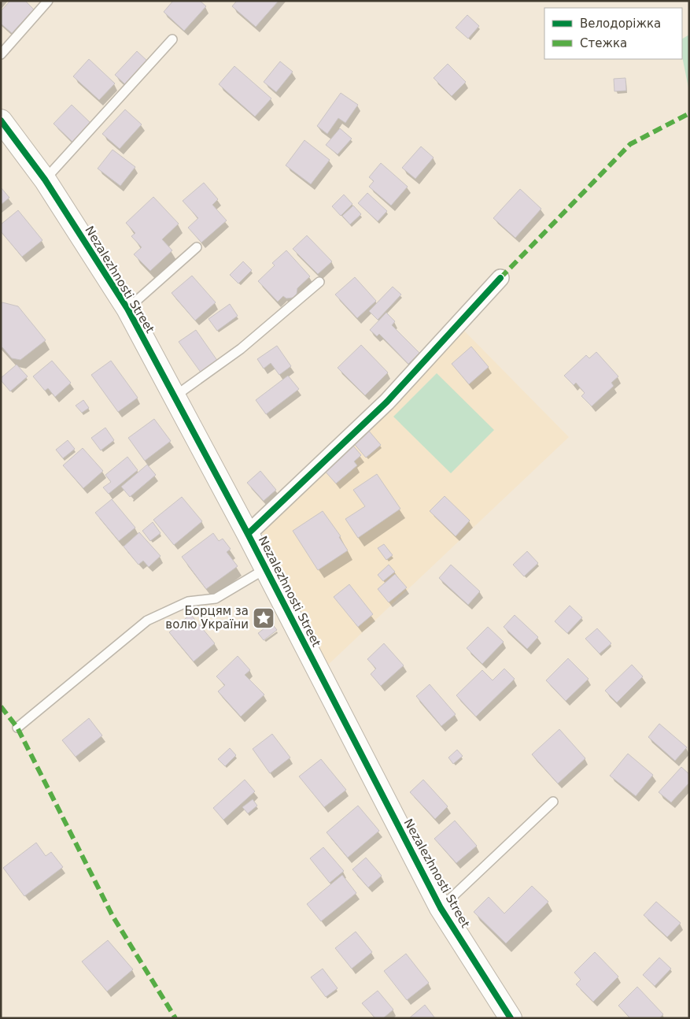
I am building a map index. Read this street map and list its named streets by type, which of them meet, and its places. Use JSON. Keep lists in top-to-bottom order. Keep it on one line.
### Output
{"streets":{"street":["Nezalezhnosti Street"]},"places":{"place":["Борцям за волю України"]},"legend":["Велодоріжка","Стежка"]}
